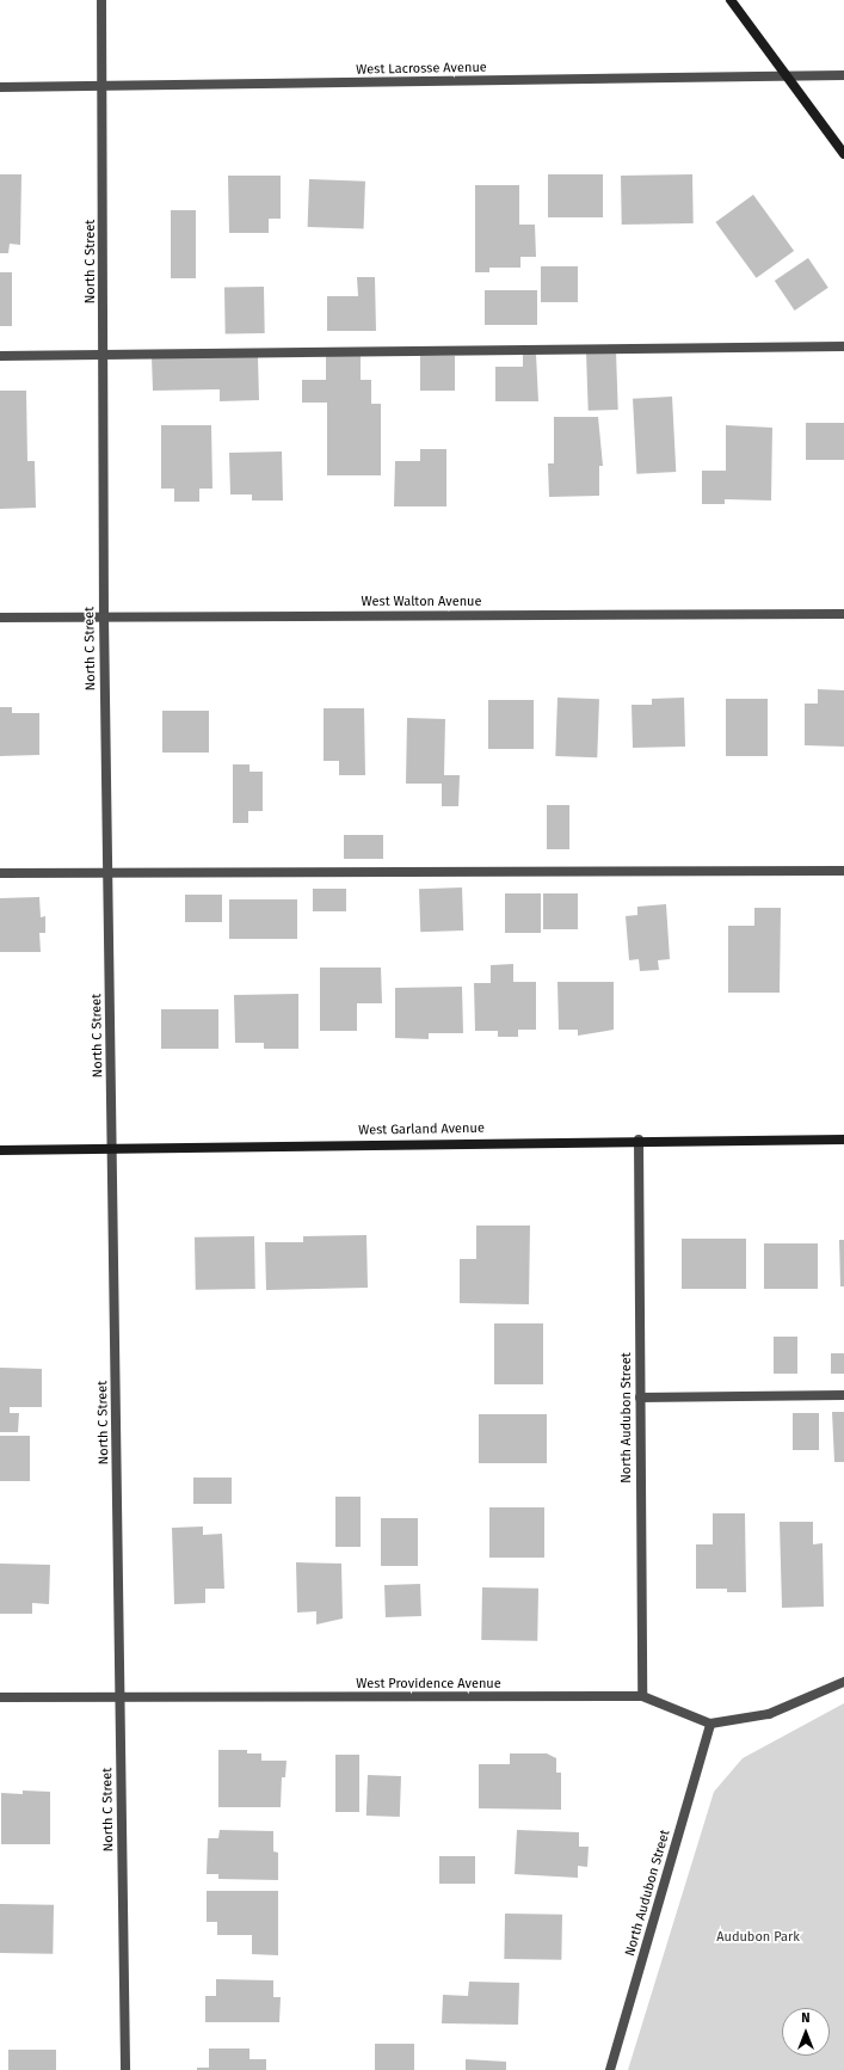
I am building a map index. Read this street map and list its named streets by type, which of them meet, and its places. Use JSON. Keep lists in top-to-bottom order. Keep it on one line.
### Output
{"streets":{"street":["West Lacrosse Avenue","North C Street","West Walton Avenue","West Garland Avenue","North Audubon Street","West Providence Avenue"]},"crossings":[["West Lacrosse Avenue","North C Street"],["North C Street","West Walton Avenue"],["North C Street","West Garland Avenue"],["North C Street","West Providence Avenue"],["West Garland Avenue","North Audubon Street"],["North Audubon Street","West Providence Avenue"]],"parks":["Audubon Park"],"north":"top"}
